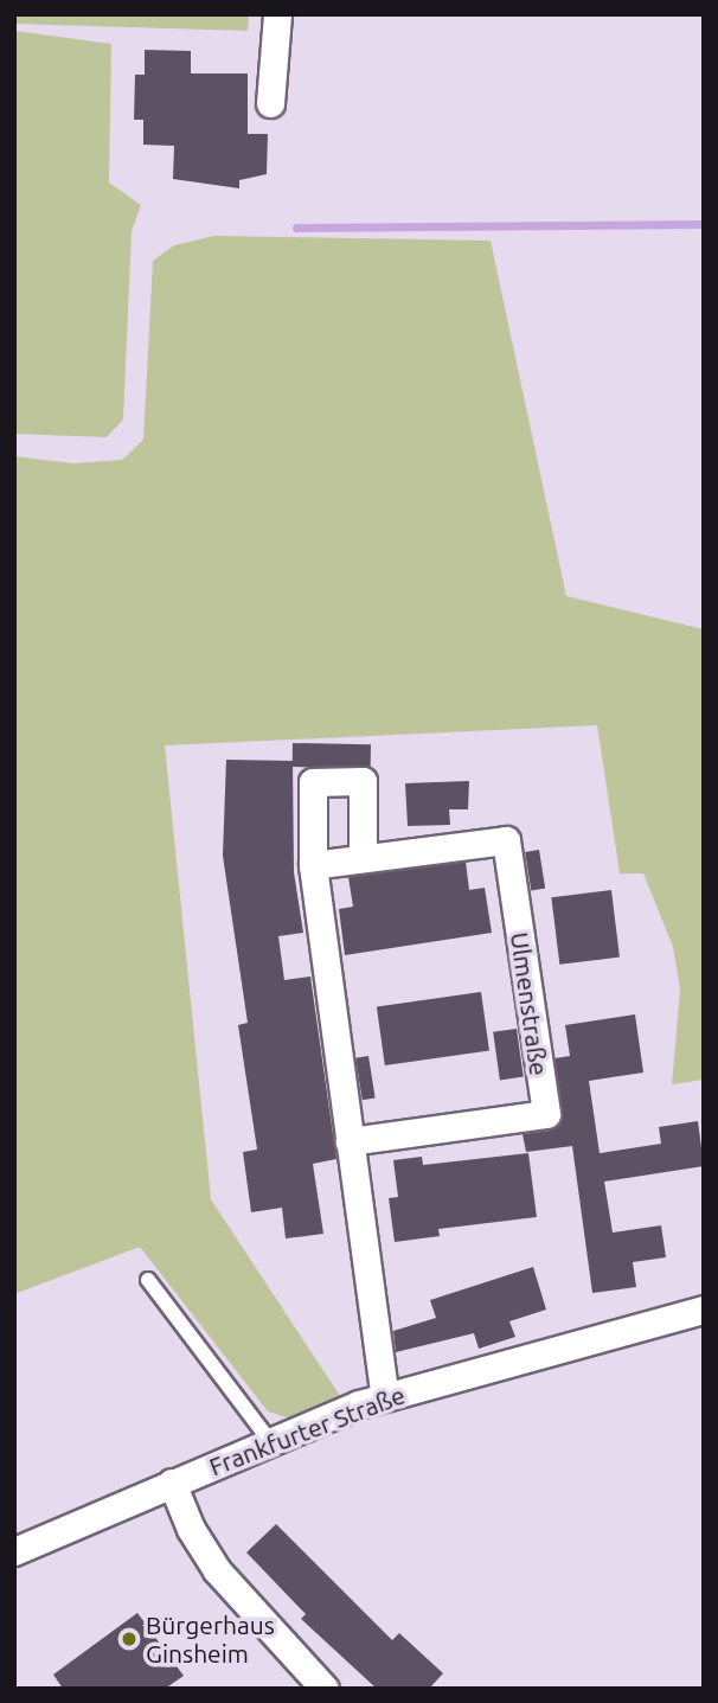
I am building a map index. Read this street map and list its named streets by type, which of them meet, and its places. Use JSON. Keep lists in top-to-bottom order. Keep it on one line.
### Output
{"streets":{"street":["Ulmenstraße","Frankfurter Straße"]},"places":["Bürgerhaus Ginsheim"]}
